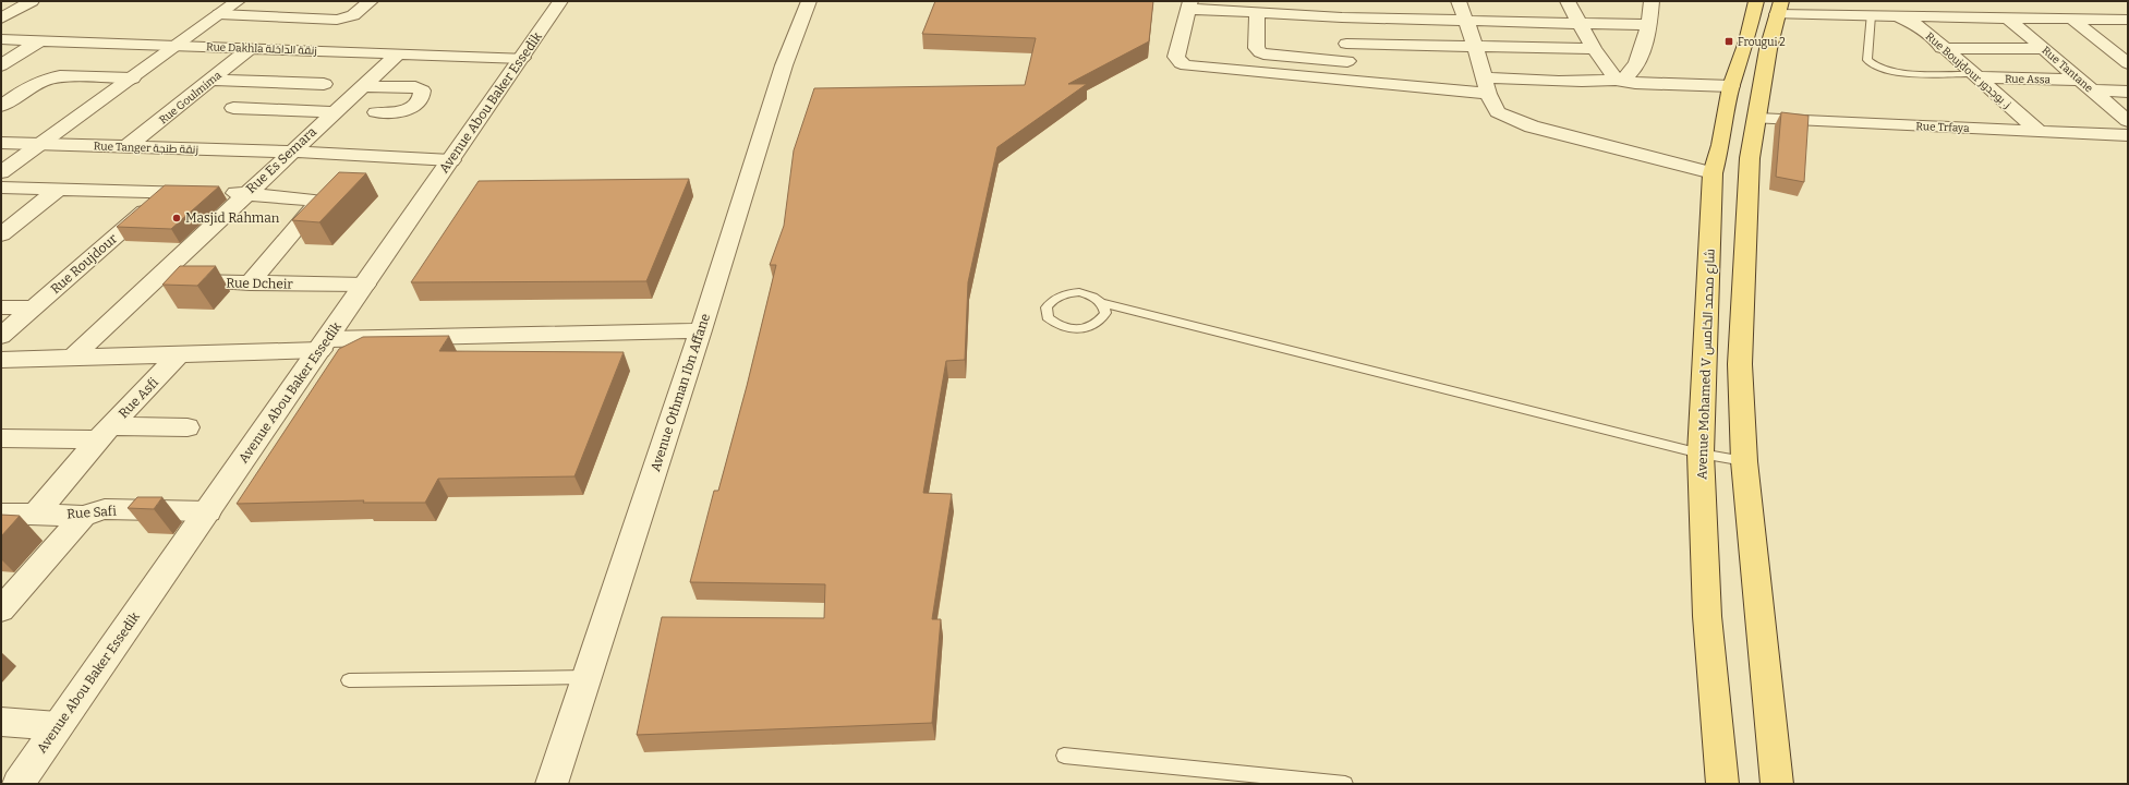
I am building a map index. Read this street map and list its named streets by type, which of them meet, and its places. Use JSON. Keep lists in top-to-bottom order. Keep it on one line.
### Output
{"streets":{"main road":["Avenue Mohamed V شارع محمد الخامس"],"street":["Rue Dakhla زنقة الداخلة","Rue Tantane","Rue Boujdour ز. بوجدور","Rue Assa","Rue Goulmima","Avenue Abou Baker Essedik","Rue Trfaya","Rue Tanger زنقة طنجة","Rue Es Semara","Rue Roujdour","Rue Dcheir","Avenue Othman Ibn Affane","Rue Asfi","Rue Safi"]},"crossings":[["Rue Dakhla زنقة الداخلة","Rue Goulmima"],["Rue Dakhla زنقة الداخلة","Avenue Abou Baker Essedik"],["Rue Dakhla زنقة الداخلة","Rue Es Semara"],["Rue Tantane","Rue Assa"],["Rue Boujdour ز. بوجدور","Rue Assa"],["Rue Boujdour ز. بوجدور","Rue Trfaya"],["Rue Goulmima","Rue Tanger زنقة طنجة"],["Avenue Abou Baker Essedik","Rue Tanger زنقة طنجة"],["Avenue Abou Baker Essedik","Rue Dcheir"],["Avenue Abou Baker Essedik","Rue Safi"],["Rue Tanger زنقة طنجة","Rue Es Semara"],["Rue Es Semara","Rue Dcheir"],["Rue Asfi","Rue Safi"]],"places":{"transit":["Frougui 2"],"other":["Masjid Rahman"]}}
